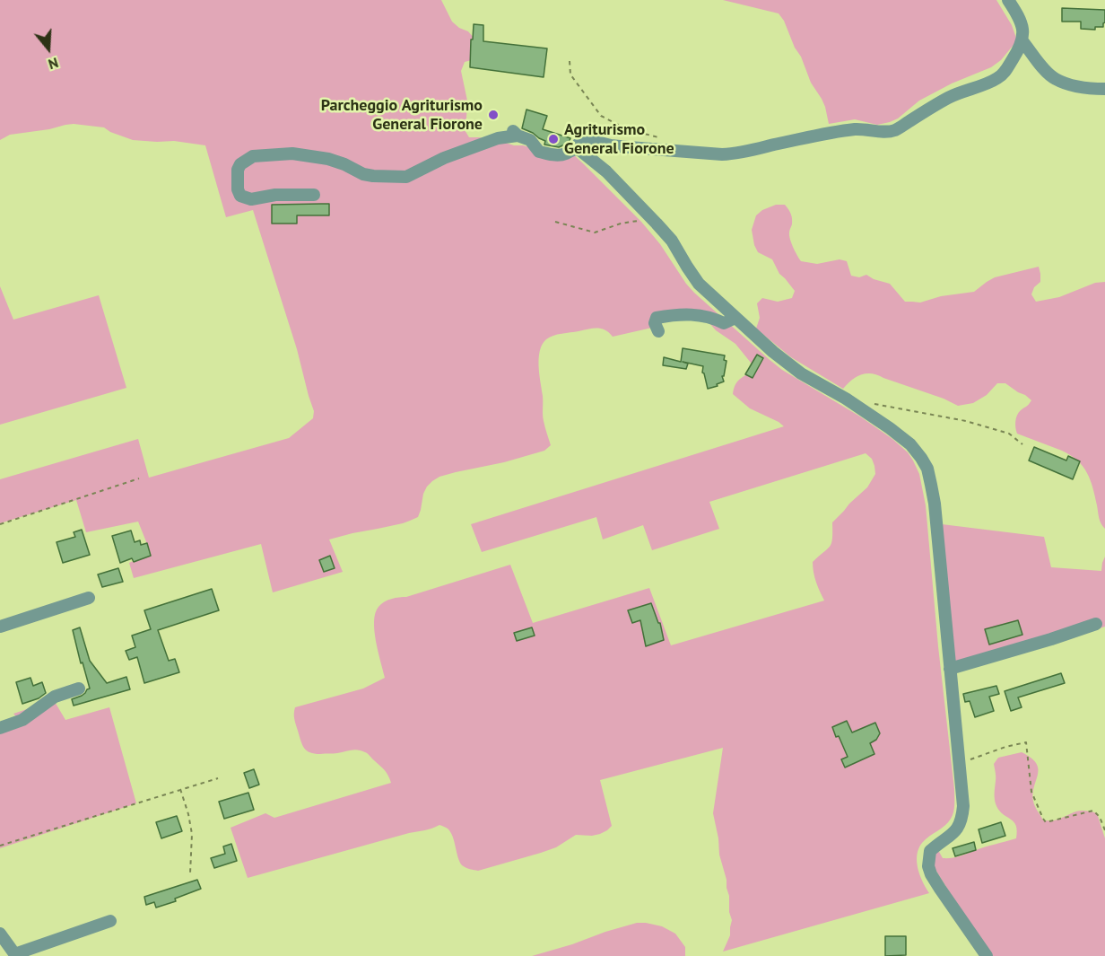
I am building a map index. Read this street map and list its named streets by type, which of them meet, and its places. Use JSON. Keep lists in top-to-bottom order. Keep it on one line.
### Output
{"places":["Parcheggio Agriturismo General Fiorone","Agriturismo General Fiorone"],"north":"bottom"}
